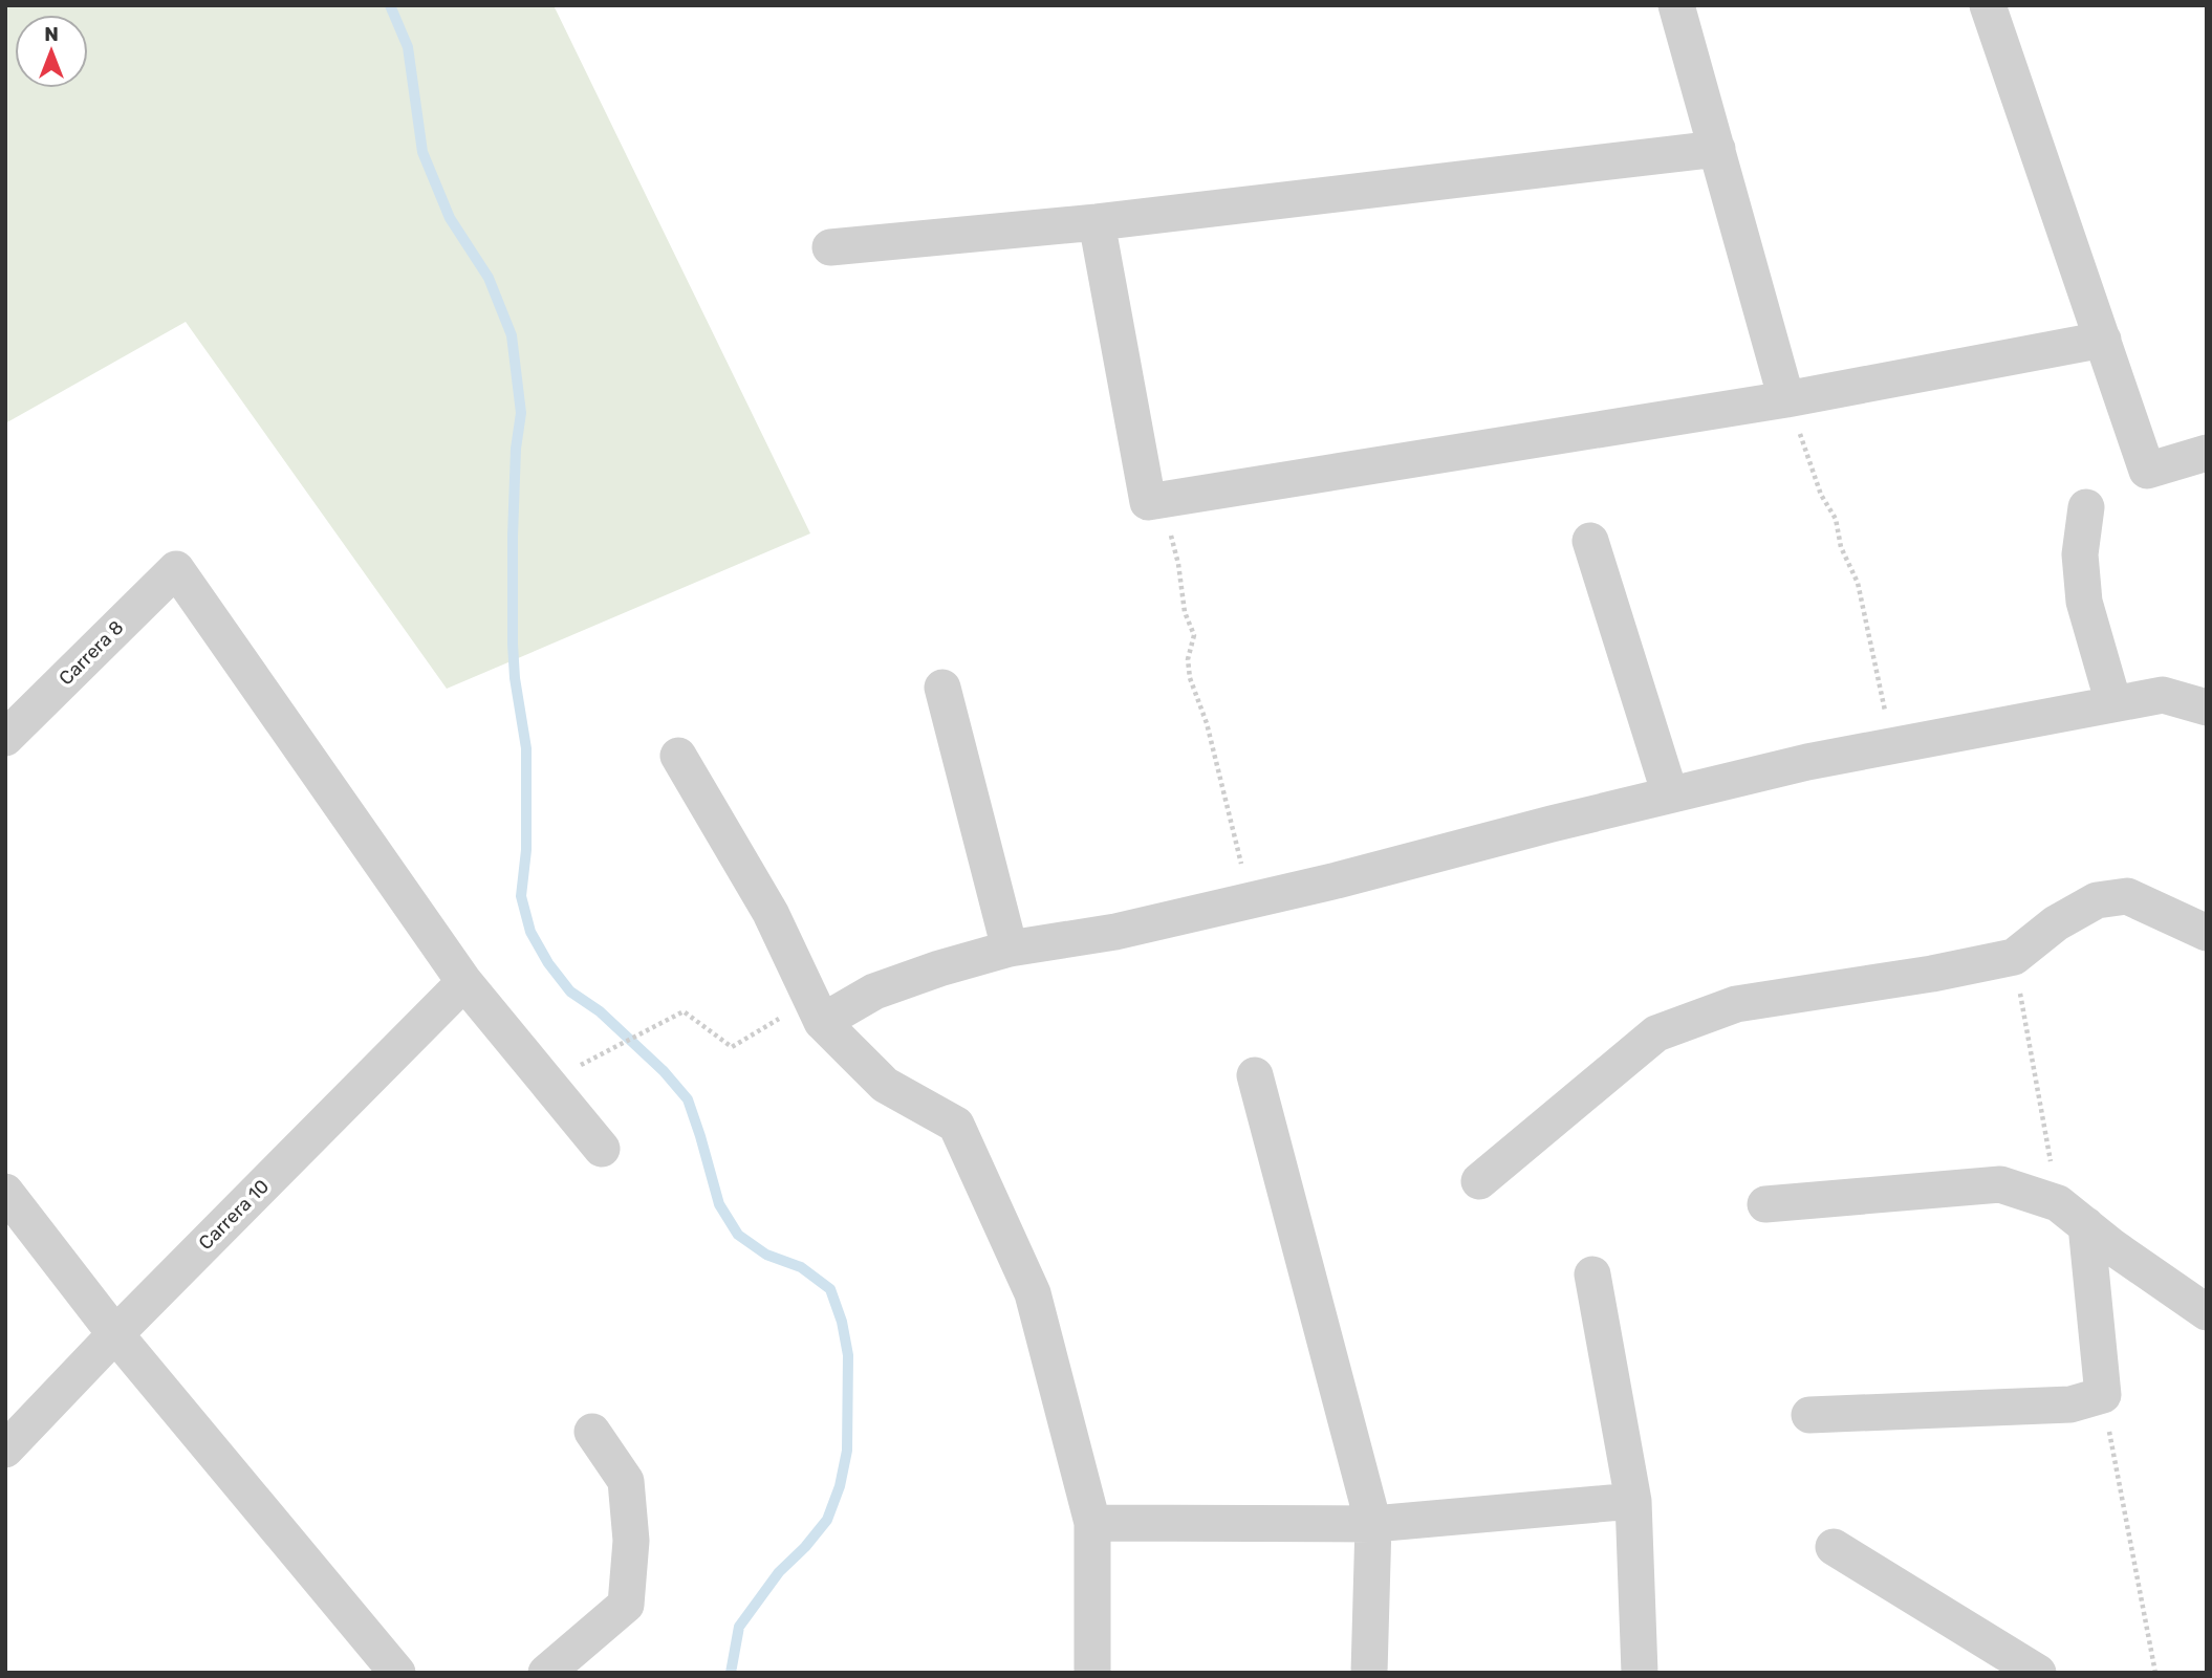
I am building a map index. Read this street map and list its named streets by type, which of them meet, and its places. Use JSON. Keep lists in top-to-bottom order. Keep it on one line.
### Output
{"streets":{"street":["Carrera 8","Carrera 10"]},"crossings":[["Carrera 8","Carrera 10"]],"north":"top"}
